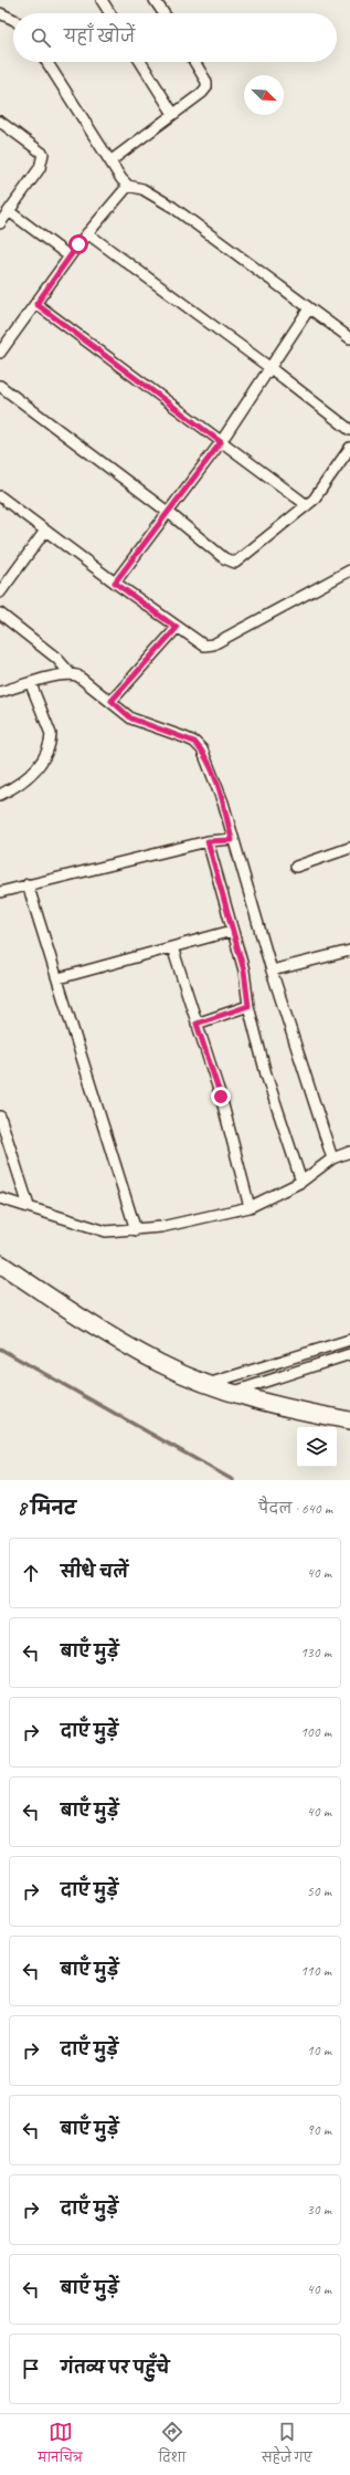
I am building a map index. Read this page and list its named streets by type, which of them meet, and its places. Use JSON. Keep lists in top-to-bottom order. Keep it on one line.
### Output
{"north":"bottom right","page":{"search":"यहाँ खोजें","heading":["8 मिनट","पैदल · 640 m"],"list":[["सीधे चलें","40 m"],["बाएँ मुड़ें","130 m"],["दाएँ मुड़ें","100 m"],["बाएँ मुड़ें","40 m"],["दाएँ मुड़ें","50 m"],["बाएँ मुड़ें","110 m"],["दाएँ मुड़ें","10 m"],["बाएँ मुड़ें","90 m"],["दाएँ मुड़ें","30 m"],["बाएँ मुड़ें","40 m"],"गंतव्य पर पहुँचे"],"nav":["मानचित्र","दिशा","सहेजे गए"]}}
